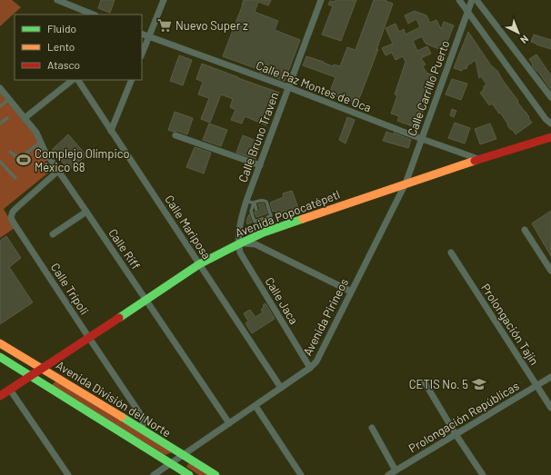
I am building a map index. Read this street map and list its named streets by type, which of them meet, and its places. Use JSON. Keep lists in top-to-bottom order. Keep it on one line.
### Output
{"streets":{"main road":["Avenida Popocatépetl","Avenida División del Norte"],"street":["Calle Paz Montes de Oca","Calle Carrillo Puerto","Calle Bruno Traven","Calle Mariposa","Calle Riff","Calle Trípoli","Calle Jaca","Avenida Pirineos","Prolongación Tajín","Prolongación Repúblicas"]},"crossings":[["Calle Paz Montes de Oca","Calle Carrillo Puerto"],["Calle Paz Montes de Oca","Calle Bruno Traven"],["Calle Paz Montes de Oca","Avenida Popocatépetl"],["Calle Carrillo Puerto","Avenida Popocatépetl"],["Calle Carrillo Puerto","Avenida Pirineos"],["Calle Bruno Traven","Avenida Popocatépetl"],["Calle Bruno Traven","Calle Jaca"],["Avenida Popocatépetl","Calle Mariposa"],["Avenida Popocatépetl","Calle Riff"],["Avenida Popocatépetl","Calle Trípoli"],["Avenida Popocatépetl","Calle Jaca"],["Avenida Popocatépetl","Avenida Pirineos"],["Avenida Popocatépetl","Avenida División del Norte"],["Calle Mariposa","Avenida Pirineos"],["Calle Riff","Calle Trípoli"],["Calle Riff","Avenida Pirineos"],["Calle Trípoli","Avenida División del Norte"],["Calle Jaca","Avenida Pirineos"],["Avenida Pirineos","Avenida División del Norte"],["Prolongación Tajín","Prolongación Repúblicas"]],"places":{"supermarket":["Nuevo Super z"],"sports":["Complejo Olímpico México 68"],"school or university":["CETIS No. 5"]},"legend":["Fluido","Lento","Atasco"],"north":"bottom right"}
